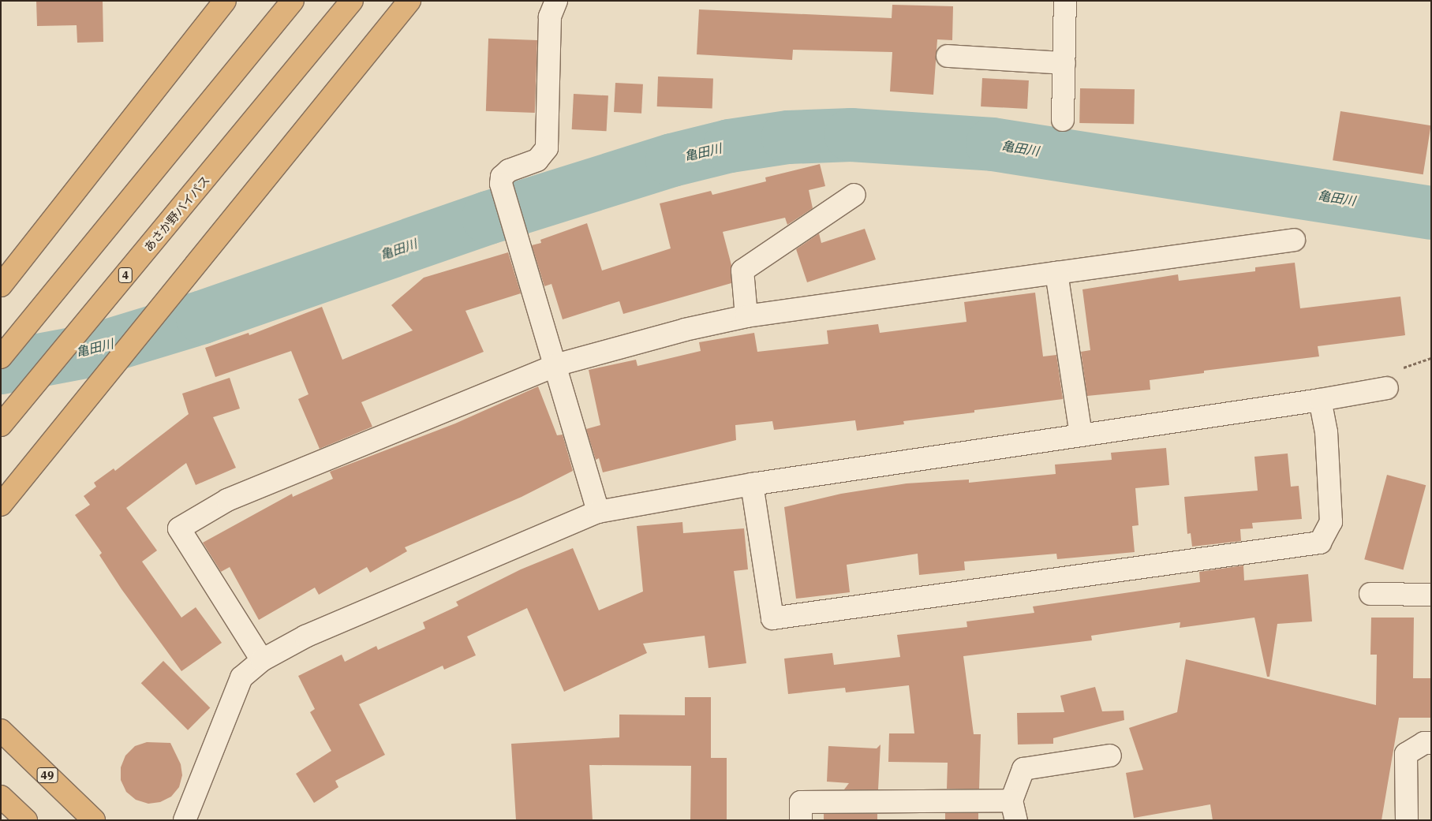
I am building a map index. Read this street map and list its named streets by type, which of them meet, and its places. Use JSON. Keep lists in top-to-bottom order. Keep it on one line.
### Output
{"streets":{"highway":["あさか野バイパス","4","49"]},"water":["亀田川"]}
